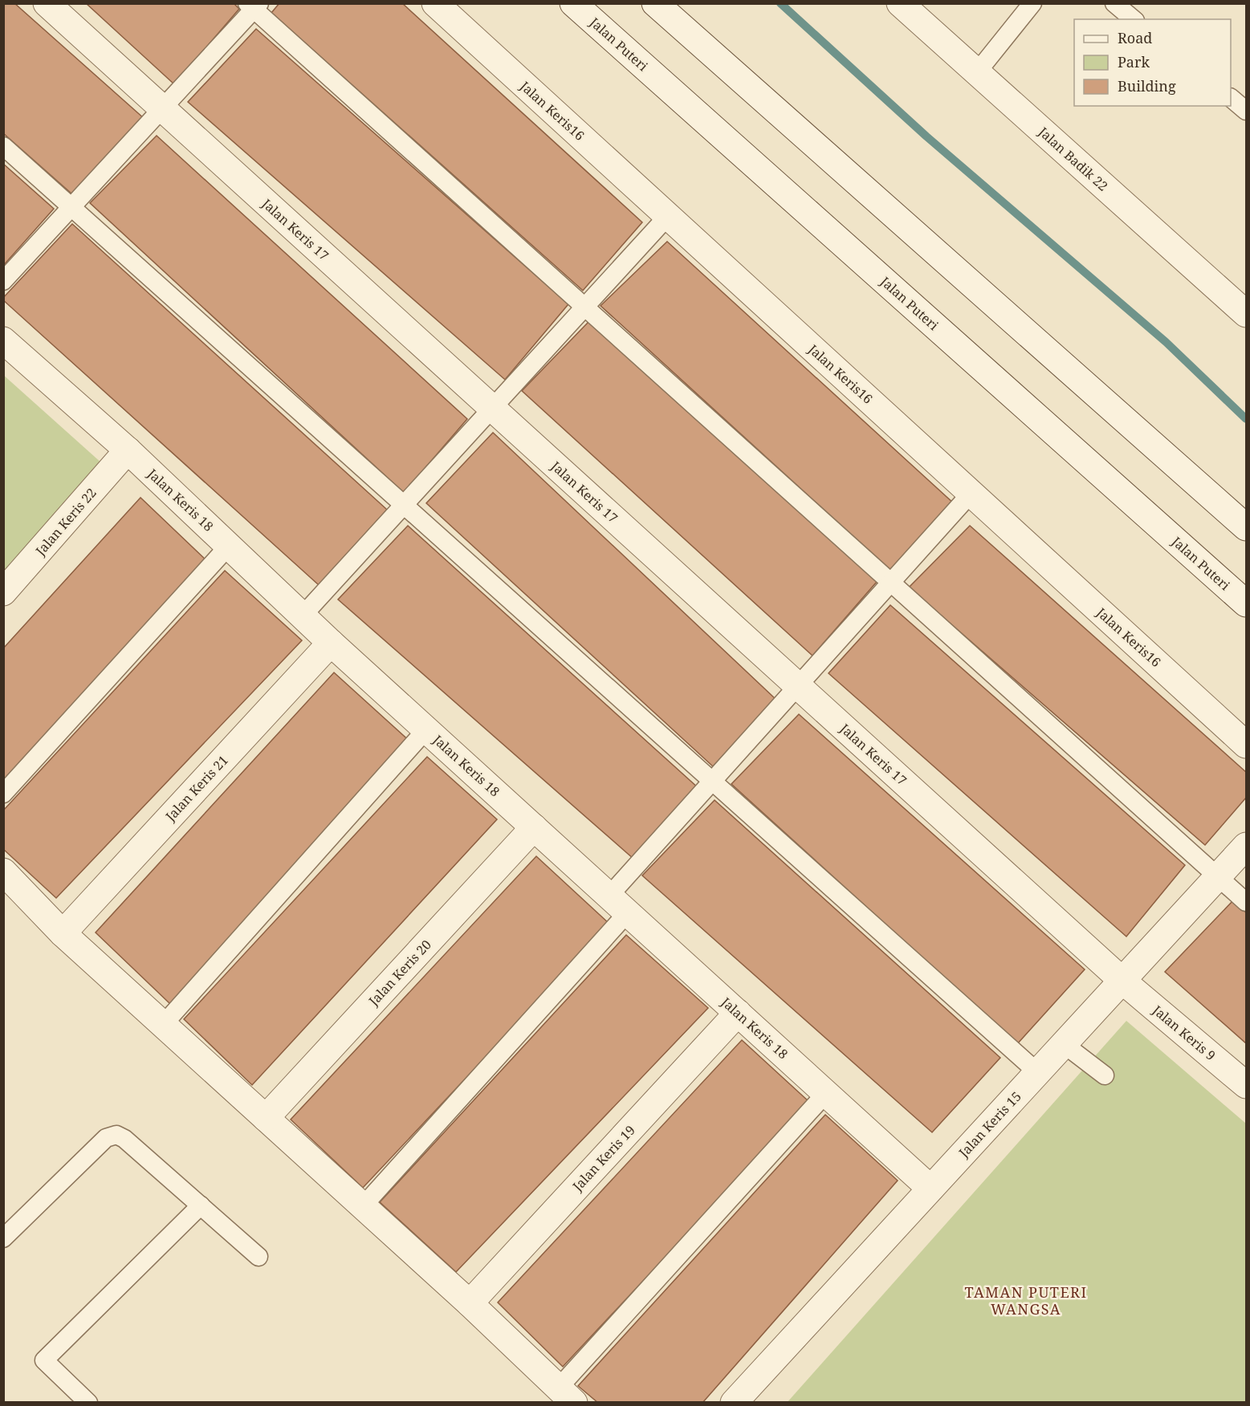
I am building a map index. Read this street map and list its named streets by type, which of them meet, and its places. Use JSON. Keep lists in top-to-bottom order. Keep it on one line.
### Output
{"streets":{"street":["Jalan Puteri","Jalan Keris16","Jalan Badik 22","Jalan Keris 17","Jalan Keris 18","Jalan Keris 22","Jalan Keris 21","Jalan Keris 20","Jalan Keris 9","Jalan Keris 15","Jalan Keris 19"]},"crossings":[["Jalan Keris 17","Jalan Keris 9"],["Jalan Keris 17","Jalan Keris 15"],["Jalan Keris 18","Jalan Keris 22"],["Jalan Keris 18","Jalan Keris 21"],["Jalan Keris 18","Jalan Keris 20"],["Jalan Keris 18","Jalan Keris 15"],["Jalan Keris 18","Jalan Keris 19"],["Jalan Keris 9","Jalan Keris 15"]],"districts":["TAMAN PUTERI WANGSA"],"legend":["Road","Park","Building"]}
